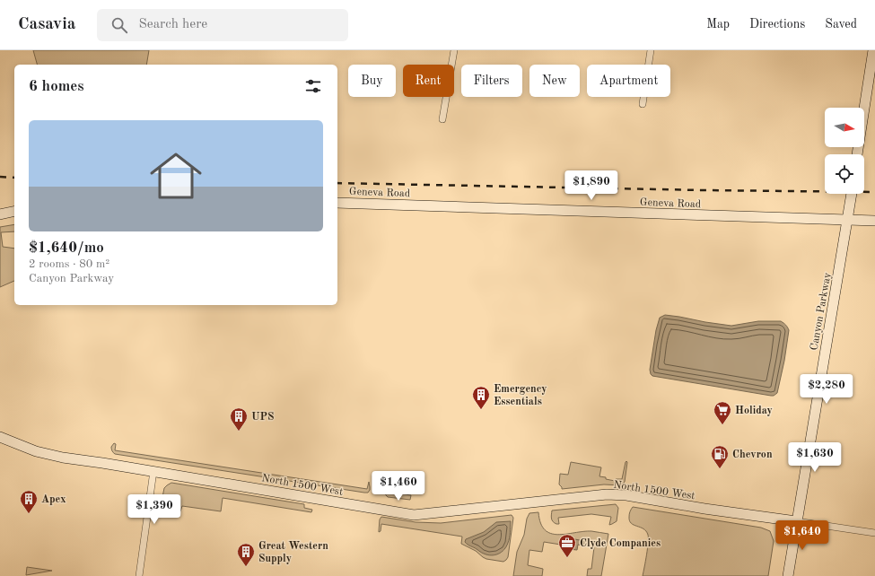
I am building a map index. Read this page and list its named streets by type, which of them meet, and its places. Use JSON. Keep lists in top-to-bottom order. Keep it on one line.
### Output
{"streets":{"main road":["Geneva Road","Canyon Parkway","North 1500 West"]},"crossings":[["Geneva Road","Canyon Parkway"],["Canyon Parkway","North 1500 West"]],"places":{"building":["Emergency Essentials","UPS","Apex","Great Western Supply"],"supermarket":["Holiday"],"fuel station":["Chevron"],"office":["Clyde Companies"]},"north":"right","page":{"header":"Casavia","search":"Search here","nav":["Map","Directions","Saved"],"chip":["Buy","Rent","Filters","New","Apartment"],"heading":"6 homes","list":[{"name":"$1,640/mo","note":"2 rooms · 80 m² · Canyon Parkway"}],"price":["$1,890","$2,280","$1,630","$1,460","$1,390","$1,640"]}}
